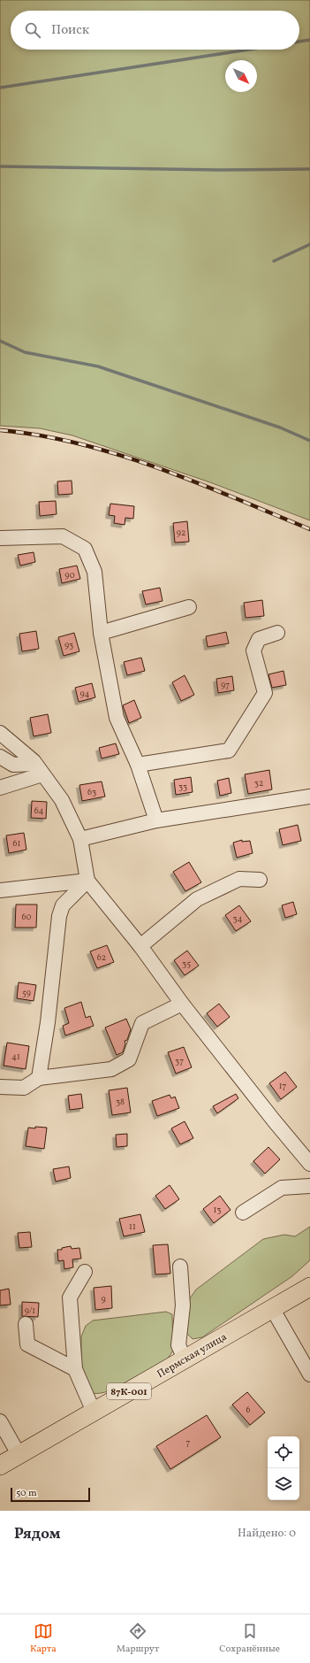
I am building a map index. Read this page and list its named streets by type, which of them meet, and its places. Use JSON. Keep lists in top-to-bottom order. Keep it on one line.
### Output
{"streets":{"main road":["Пермская улица","87К-001"]},"house_numbers":["92","90","93","97","94","32","33","63","64","61","60","34","62","35","59","41","37","17","38","13","11","9","9/1","6","7"],"scale_bar":"50 m","north":"bottom right","page":{"search":"Поиск","scale":"50 m","heading":["Рядом","Найдено: 0"],"nav":["Карта","Маршрут","Сохранённые"]}}
